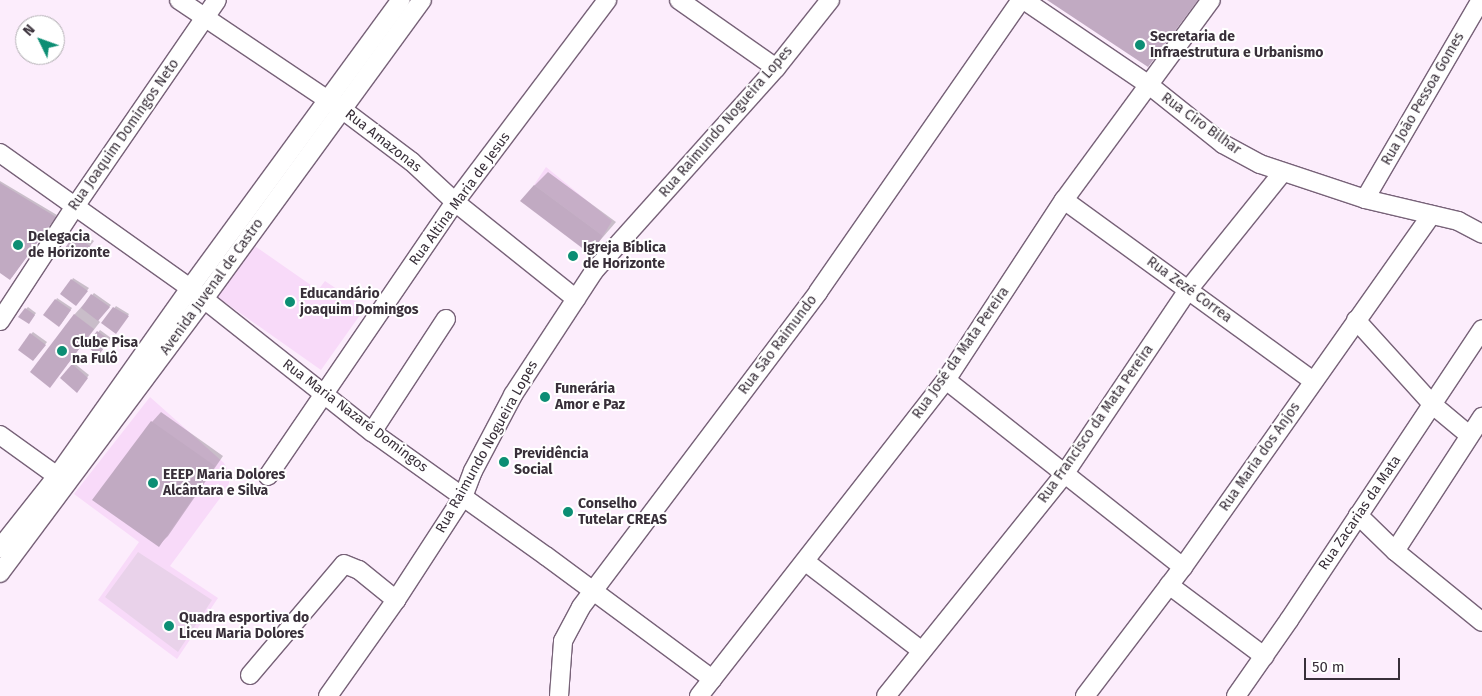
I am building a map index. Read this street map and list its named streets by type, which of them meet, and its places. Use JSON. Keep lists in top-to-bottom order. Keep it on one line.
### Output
{"streets":{"street":["Rua João Pessoa Gomes","Rua Raimundo Nogueira Lopes","Rua Ciro Bilhar","Rua Joaquim Domingos Neto","Rua Amazonas","Rua Altina Maria de Jesus","Avenida Juvenal de Castro","Rua Zezé Correa","Rua São Raimundo","Rua José da Mata Pereira","Rua Maria Nazaré Domingos","Rua Francisco da Mata Pereira","Rua Maria dos Anjos","Rua Zacarias da Mata"]},"crossings":[["Rua João Pessoa Gomes","Rua Ciro Bilhar"],["Rua Raimundo Nogueira Lopes","Rua Amazonas"],["Rua Raimundo Nogueira Lopes","Rua Maria Nazaré Domingos"],["Rua Ciro Bilhar","Rua São Raimundo"],["Rua Ciro Bilhar","Rua José da Mata Pereira"],["Rua Ciro Bilhar","Rua Francisco da Mata Pereira"],["Rua Ciro Bilhar","Rua Maria dos Anjos"],["Rua Joaquim Domingos Neto","Rua Amazonas"],["Rua Joaquim Domingos Neto","Rua Maria Nazaré Domingos"],["Rua Amazonas","Rua Altina Maria de Jesus"],["Rua Amazonas","Avenida Juvenal de Castro"],["Rua Altina Maria de Jesus","Rua Maria Nazaré Domingos"],["Avenida Juvenal de Castro","Rua Maria Nazaré Domingos"],["Rua Zezé Correa","Rua José da Mata Pereira"],["Rua Zezé Correa","Rua Francisco da Mata Pereira"],["Rua Zezé Correa","Rua Maria dos Anjos"],["Rua São Raimundo","Rua Maria Nazaré Domingos"],["Rua José da Mata Pereira","Rua Maria Nazaré Domingos"]],"places":["Secretaria de Infraestrutura e Urbanismo","Delegacia de Horizonte","Igreja Bíblica de Horizonte","Educandário joaquim Domingos","Clube Pisa na Fulô","Funerária Amor e Paz","Previdência Social","EEEP Maria Dolores Alcântara e Silva","Conselho Tutelar CREAS","Quadra esportiva do Liceu Maria Dolores"],"scale_bar":"50 m","north":"top left"}
